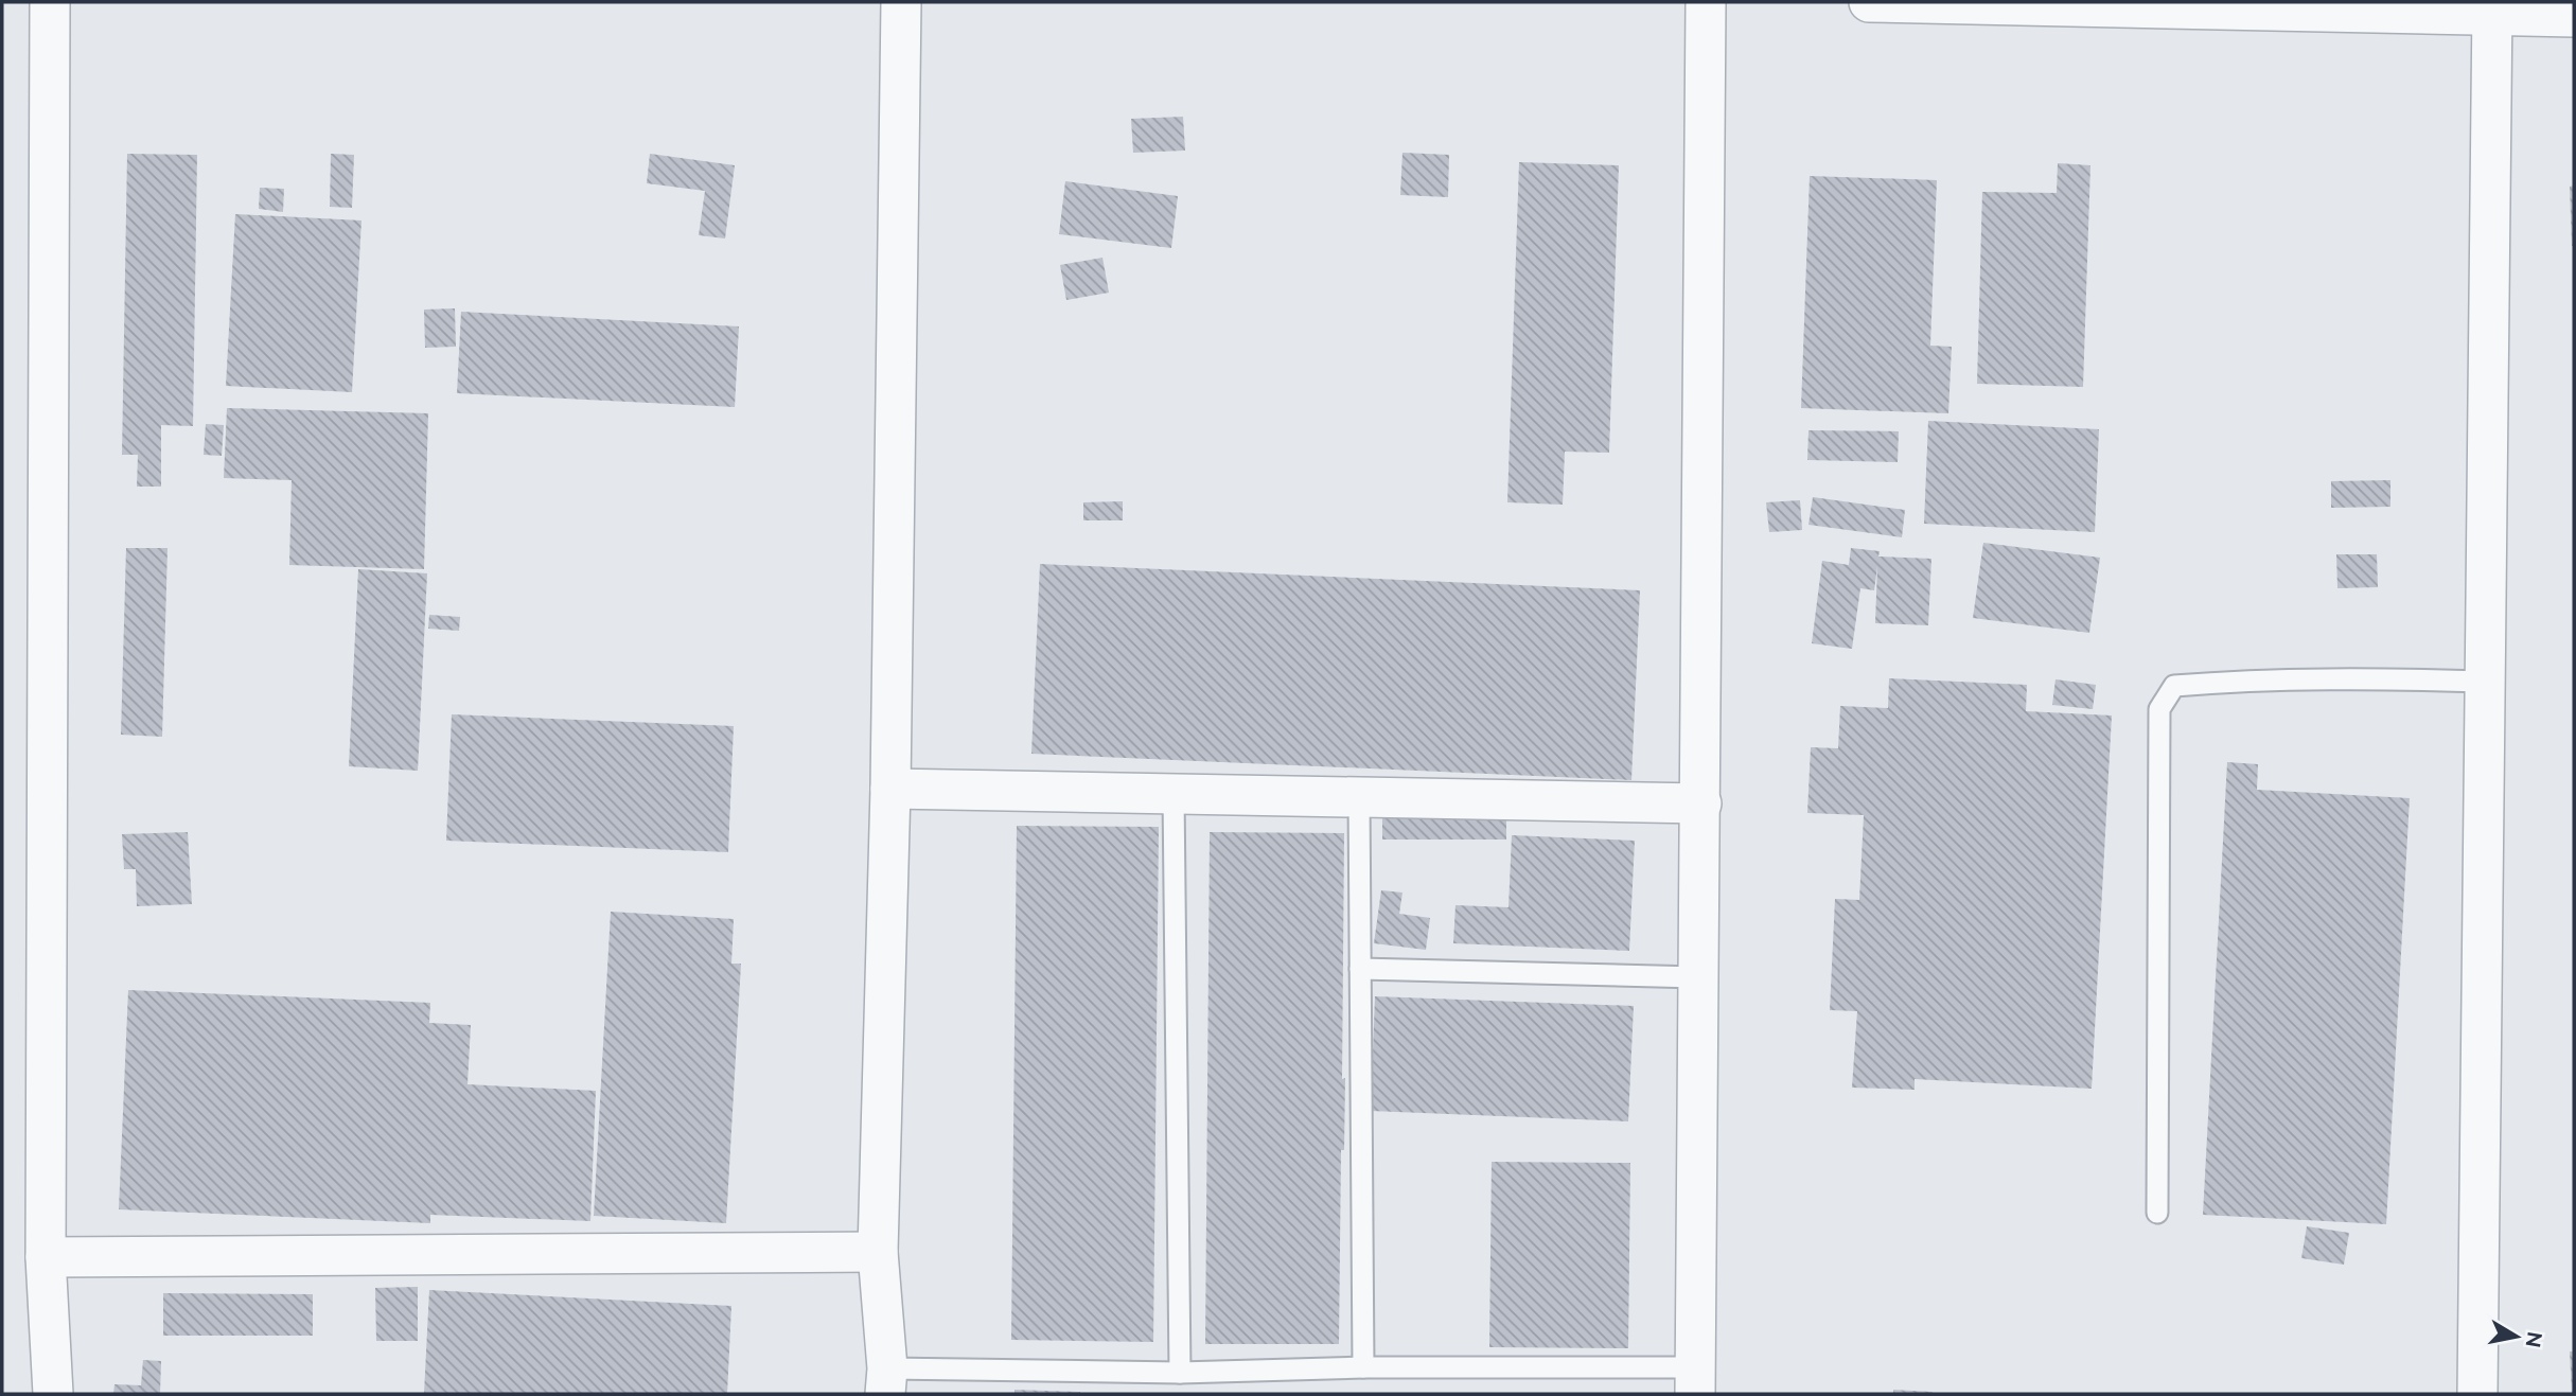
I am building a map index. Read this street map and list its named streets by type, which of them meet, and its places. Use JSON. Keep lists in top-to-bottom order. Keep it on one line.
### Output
{"north":"right"}
